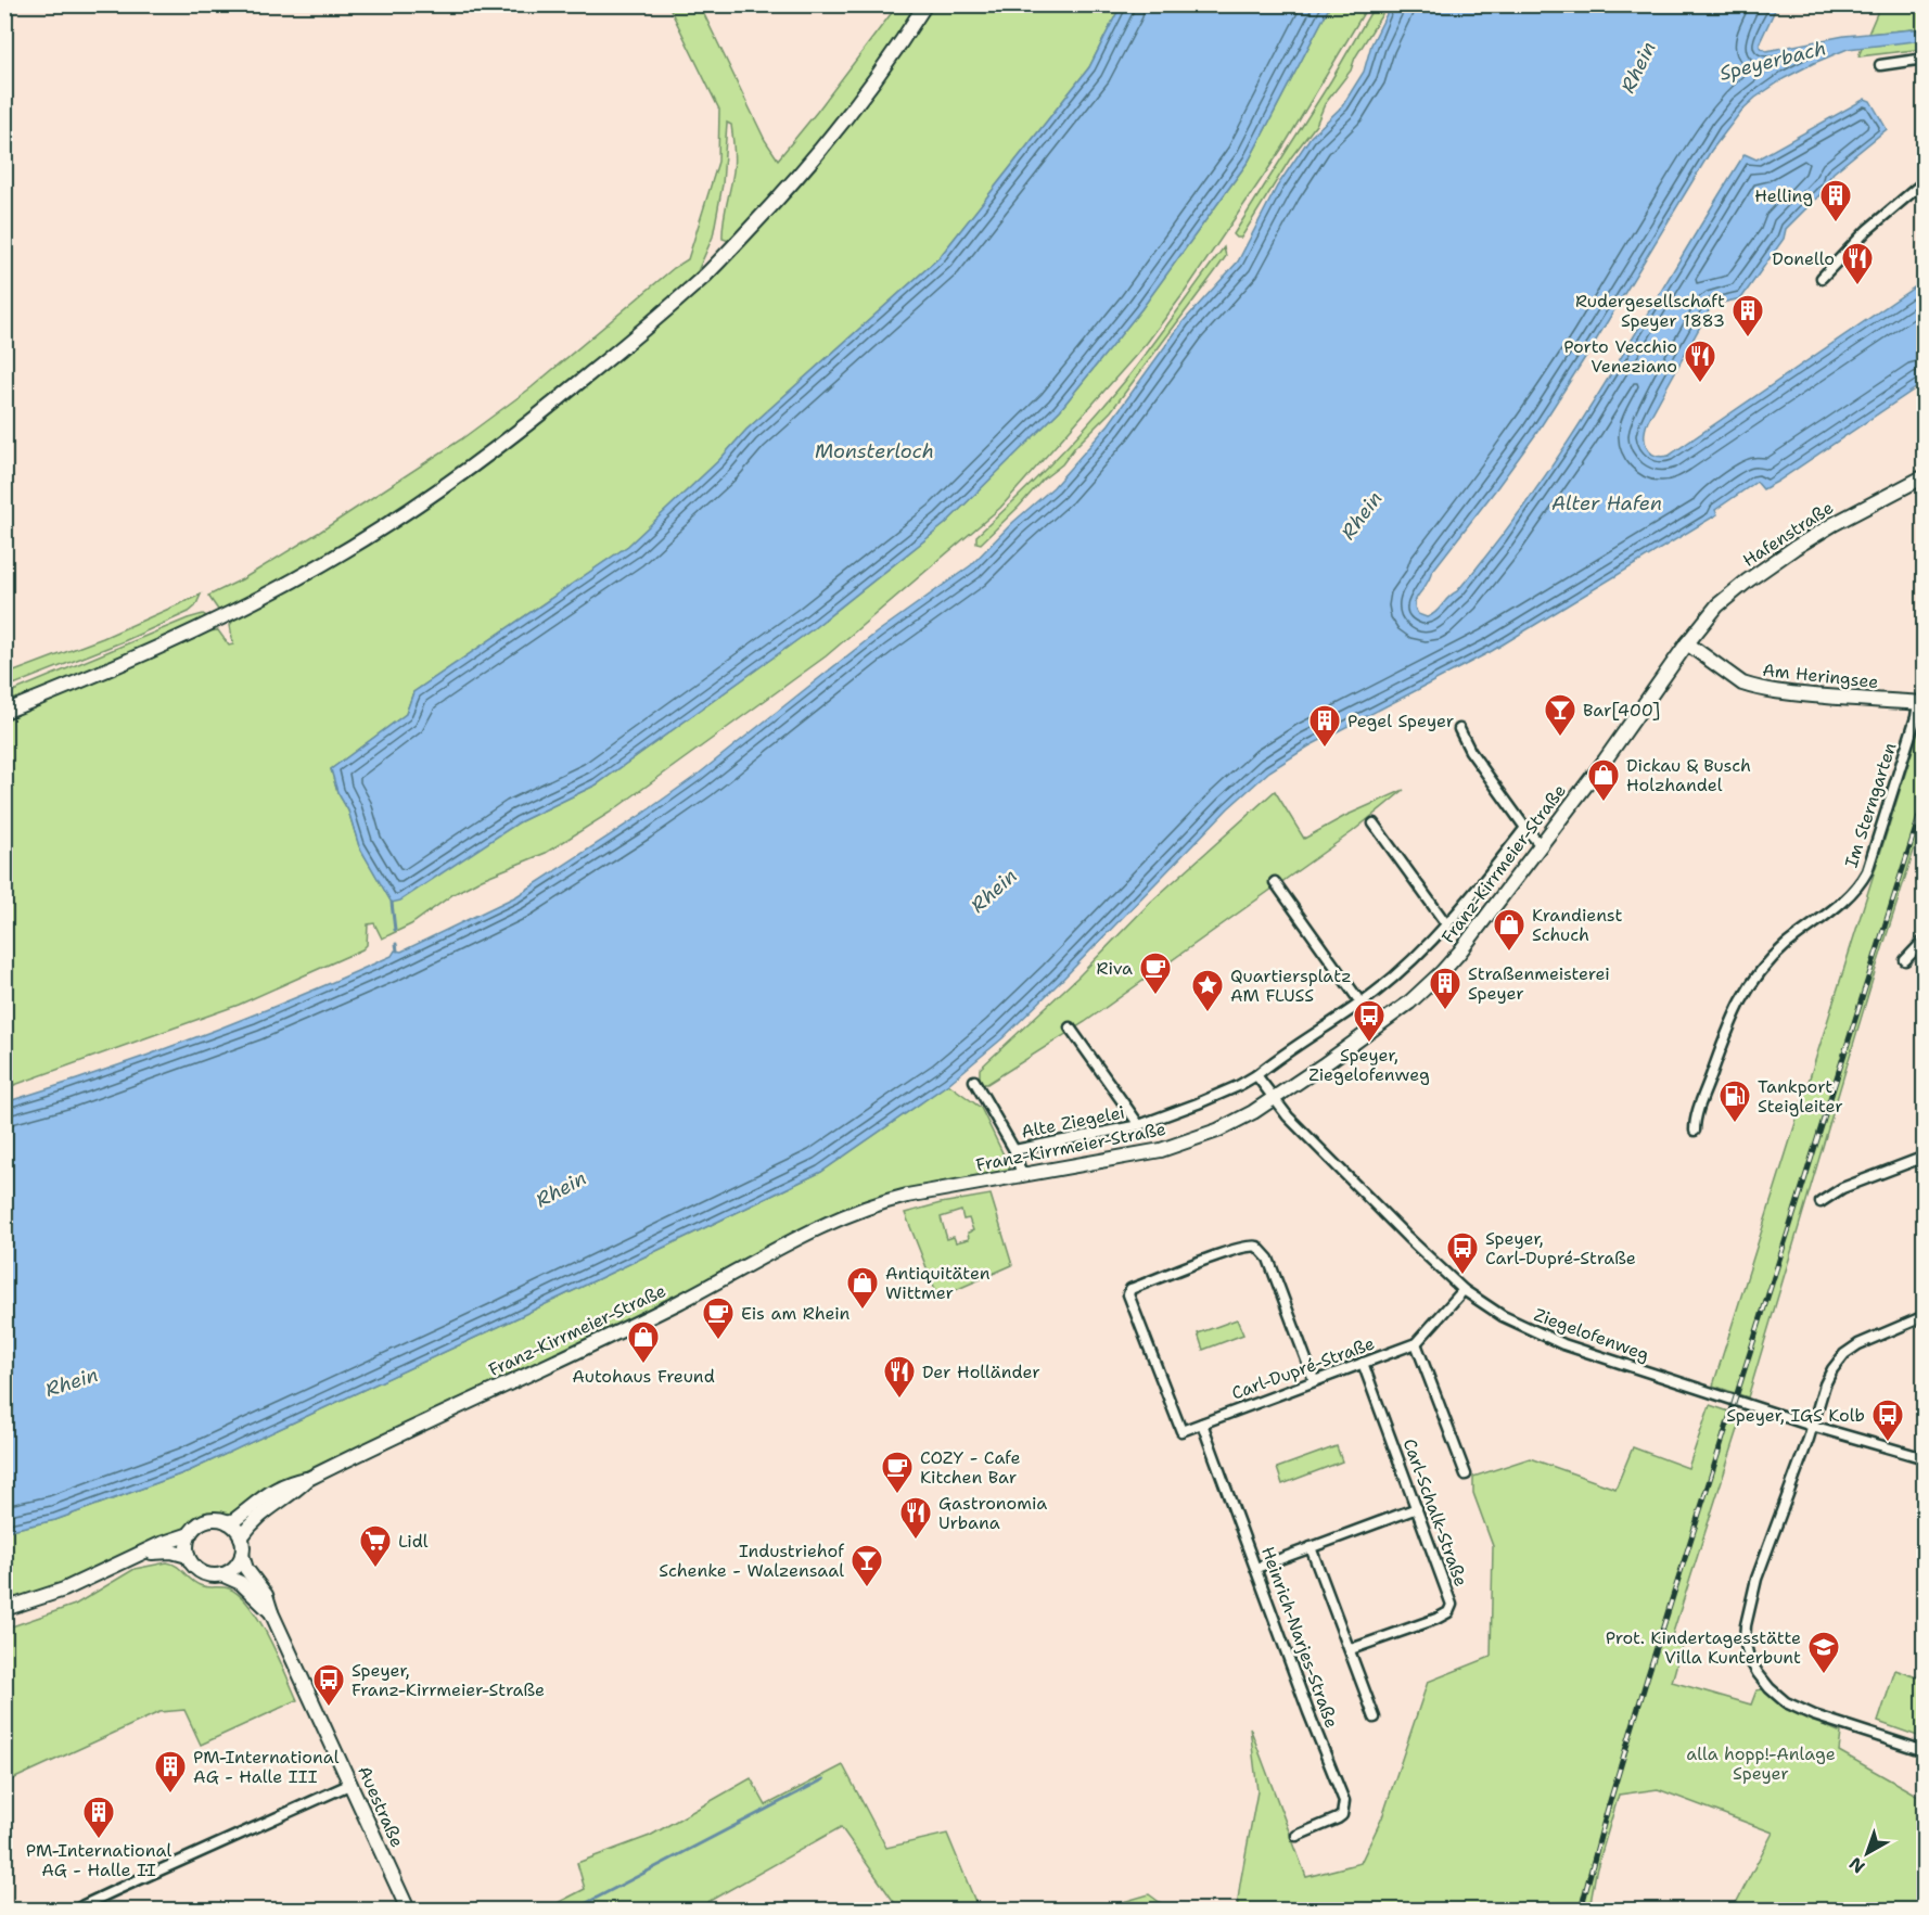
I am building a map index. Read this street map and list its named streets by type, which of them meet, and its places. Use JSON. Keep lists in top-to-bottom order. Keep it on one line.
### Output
{"streets":{"street":["Hafenstraße","Am Heringsee","Im Sterngarten","Franz-Kirrmeier-Straße","Alte Ziegelei","Ziegelofenweg","Carl-Dupré-Straße","Carl-Schalk-Straße","Heinrich-Narjes-Straße","Auestraße"]},"crossings":[["Hafenstraße","Am Heringsee"],["Hafenstraße","Franz-Kirrmeier-Straße"],["Am Heringsee","Im Sterngarten"],["Am Heringsee","Franz-Kirrmeier-Straße"],["Franz-Kirrmeier-Straße","Ziegelofenweg"],["Franz-Kirrmeier-Straße","Auestraße"],["Ziegelofenweg","Carl-Dupré-Straße"],["Carl-Dupré-Straße","Carl-Schalk-Straße"],["Carl-Dupré-Straße","Heinrich-Narjes-Straße"]],"water":["Speyerbach","Rhein","Monsterloch","Alter Hafen"],"parks":["alla hopp!-Anlage Speyer"],"places":{"building":["Helling","Rudergesellschaft Speyer 1883","Pegel Speyer","Straßenmeisterei Speyer","PM-International AG - Halle III","PM-International AG - Halle II"],"restaurant":["Donello","Porto Vecchio Veneziano","Der Holländer","Gastronomia Urbana"],"bar":["Bar[400]","Industriehof Schenke - Walzensaal"],"shop":["Dickau & Busch Holzhandel","Krandienst Schuch","Antiquitäten Wittmer","Autohaus Freund"],"cafe":["Riva","Eis am Rhein","COZY - Cafe Kitchen Bar"],"place":["Quartiersplatz AM FLUSS"],"bus stop":["Speyer, Ziegelofenweg","Speyer, Carl-Dupré-Straße","Speyer, IGS Kolb","Speyer, Franz-Kirrmeier-Straße"],"fuel station":["Tankport Steigleiter"],"supermarket":["Lidl"],"school or university":["Prot. Kindertagesstätte Villa Kunterbunt"]},"north":"bottom left"}
